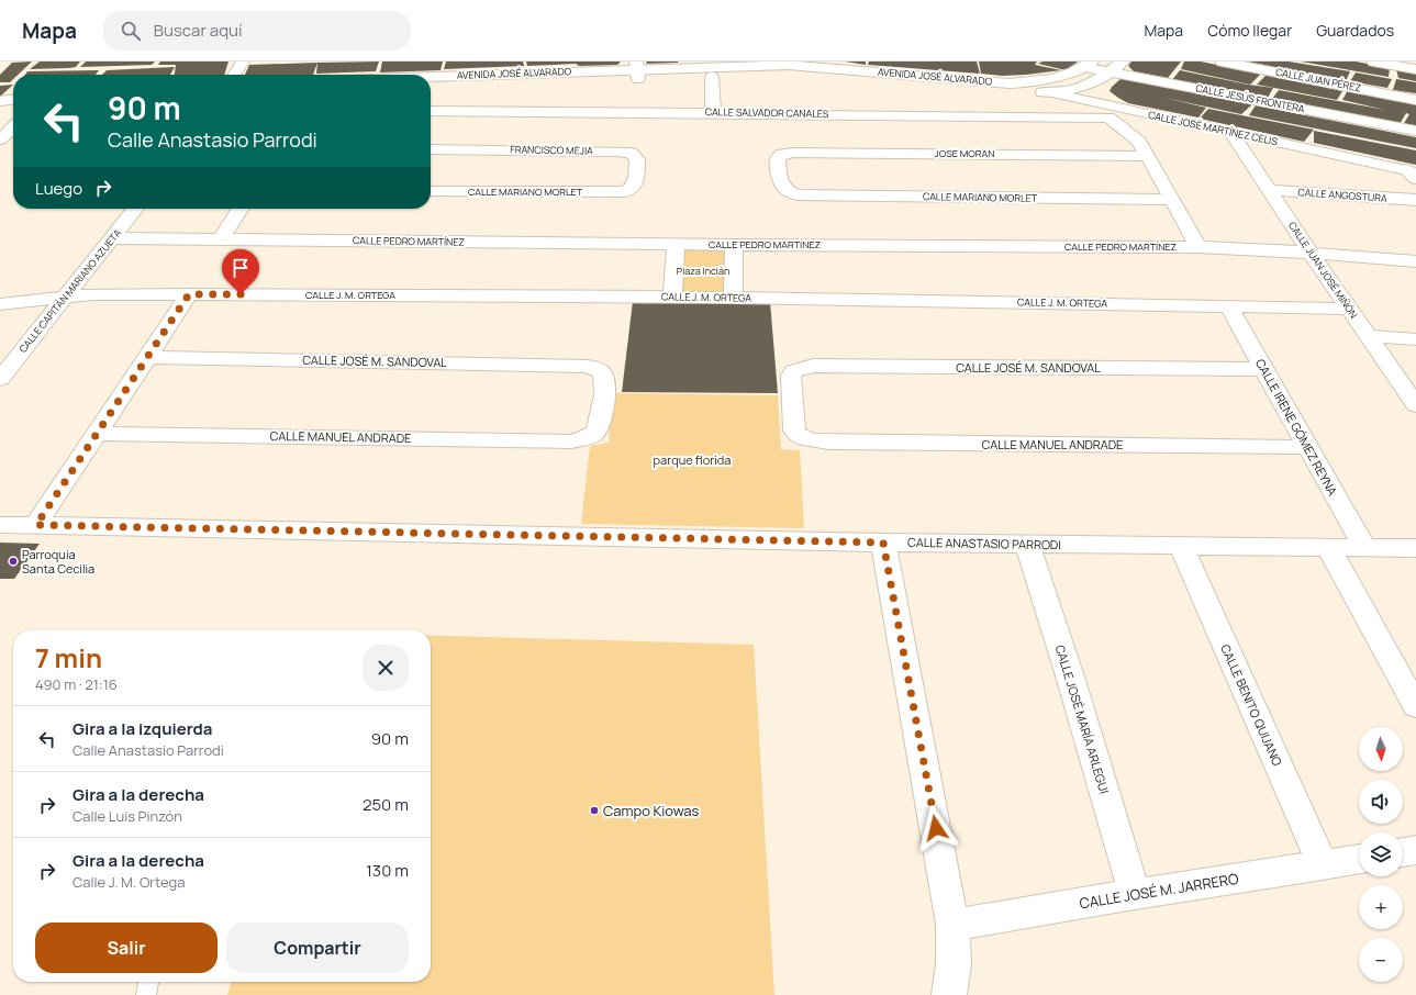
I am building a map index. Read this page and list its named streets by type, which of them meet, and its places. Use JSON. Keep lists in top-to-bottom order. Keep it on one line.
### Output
{"streets":{"street":["AVENIDA JOSÉ ALVARADO","CALLE JUAN PÉREZ","CALLE JESÚS FRONTERA","CALLE SALVADOR CANALES","CALLE JOSÉ MARTÍNEZ CELIS","FRANCISCO MEJIA","JOSE MORAN","CALLE MARIANO MORLET","CALLE ANGOSTURA","CALLE PEDRO MARTÍNEZ","CALLE JUAN JOSÉ MIÑÓN","CALLE CAPITÁN MARIANO AZUETA","CALLE J. M. ORTEGA","CALLE JOSÉ M. SANDOVAL","CALLE IRENE GÓMEZ REYNA","CALLE MANUEL ANDRADE","CALLE ANASTASIO PARRODI","CALLE BENITO QUIJANO","CALLE JOSÉ MARÍA ARLEGUI","CALLE JOSÉ M. JARRERO"]},"crossings":[["AVENIDA JOSÉ ALVARADO","CALLE JOSÉ MARTÍNEZ CELIS"],["CALLE SALVADOR CANALES","CALLE JOSÉ MARTÍNEZ CELIS"],["CALLE JOSÉ MARTÍNEZ CELIS","CALLE JUAN JOSÉ MIÑÓN"],["FRANCISCO MEJIA","CALLE MARIANO MORLET"],["JOSE MORAN","CALLE MARIANO MORLET"],["CALLE ANGOSTURA","CALLE JUAN JOSÉ MIÑÓN"],["CALLE PEDRO MARTÍNEZ","CALLE JUAN JOSÉ MIÑÓN"],["CALLE PEDRO MARTÍNEZ","CALLE CAPITÁN MARIANO AZUETA"],["CALLE JUAN JOSÉ MIÑÓN","CALLE J. M. ORTEGA"],["CALLE CAPITÁN MARIANO AZUETA","CALLE J. M. ORTEGA"],["CALLE J. M. ORTEGA","CALLE IRENE GÓMEZ REYNA"],["CALLE JOSÉ M. SANDOVAL","CALLE IRENE GÓMEZ REYNA"],["CALLE JOSÉ M. SANDOVAL","CALLE MANUEL ANDRADE"],["CALLE IRENE GÓMEZ REYNA","CALLE MANUEL ANDRADE"],["CALLE IRENE GÓMEZ REYNA","CALLE ANASTASIO PARRODI"],["CALLE ANASTASIO PARRODI","CALLE BENITO QUIJANO"],["CALLE ANASTASIO PARRODI","CALLE JOSÉ MARÍA ARLEGUI"],["CALLE BENITO QUIJANO","CALLE JOSÉ M. JARRERO"],["CALLE JOSÉ MARÍA ARLEGUI","CALLE JOSÉ M. JARRERO"]],"parks":["Plaza Inclán","parque florida"],"places":["Parroquia Santa Cecilia","Campo Kiowas"],"north":"bottom","page":{"header":"Mapa","search":"Buscar aquí","nav":["Mapa","Cómo llegar","Guardados"],"turn":["90 m","Calle Anastasio Parrodi"],"then":"Luego","heading":["7 min","490 m · 21:16"],"list":[{"name":"Gira a la izquierda","note":"Calle Anastasio Parrodi","value":"90 m"},{"name":"Gira a la derecha","note":"Calle Luis Pinzón","value":"250 m"},{"name":"Gira a la derecha","note":"Calle J. M. Ortega","value":"130 m"}],"map_buttons":["+","−"],"buttons":["Salir","Compartir"]}}
